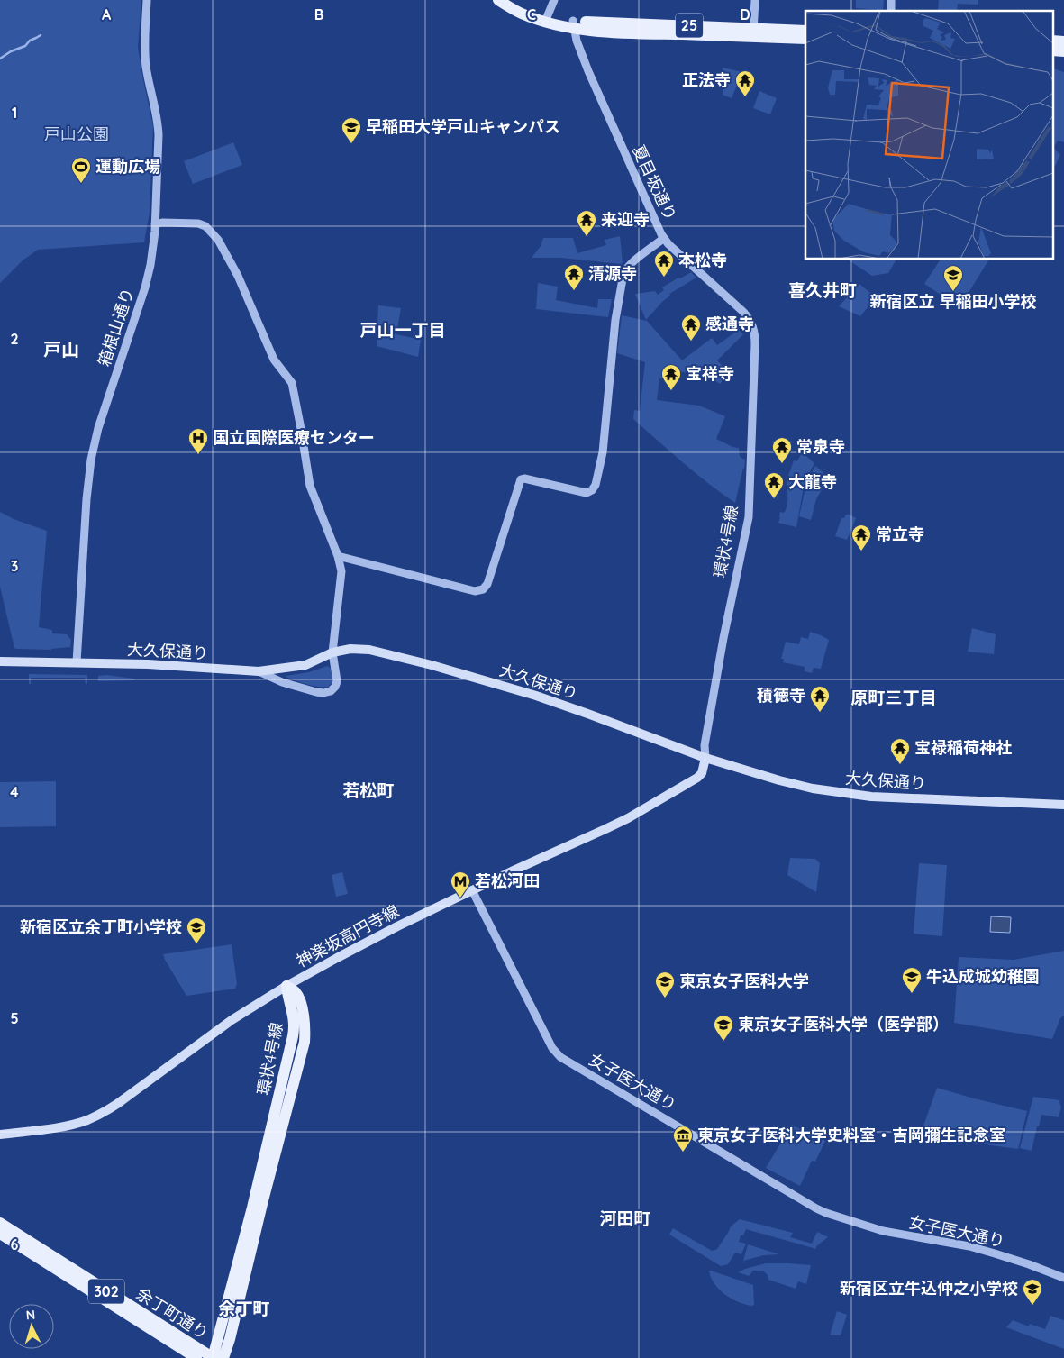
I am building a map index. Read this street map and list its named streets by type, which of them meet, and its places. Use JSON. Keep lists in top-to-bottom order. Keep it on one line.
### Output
{"streets":{"main road":["25","環状4号線","大久保通り","神楽坂高円寺線","302","余丁町通り"],"street":["夏目坂通り","箱根山通り","女子医大通り"]},"crossings":[["25","夏目坂通り"],["夏目坂通り","環状4号線"],["箱根山通り","大久保通り"],["環状4号線","大久保通り"],["環状4号線","神楽坂高円寺線"],["環状4号線","余丁町通り"],["大久保通り","神楽坂高円寺線"],["神楽坂高円寺線","女子医大通り"]],"districts":["喜久井町","戸山一丁目","戸山","原町三丁目","若松町","河田町","余丁町"],"parks":["戸山公園"],"places":{"temple":["正法寺","来迎寺","本松寺","清源寺","感通寺","宝祥寺","常泉寺","大龍寺","常立寺","積徳寺","宝禄稲荷神社"],"school or university":["早稲田大学戸山キャンパス","新宿区立 早稲田小学校","新宿区立余丁町小学校","牛込成城幼稚園","東京女子医科大学","東京女子医科大学（医学部）","新宿区立牛込仲之小学校"],"sports":["運動広場"],"hospital":["国立国際医療センター"],"metro station":["若松河田"],"museum":["東京女子医科大学史料室・吉岡彌生記念室"]},"north":"top","grid":{"columns":["A","B","C","D"],"rows":["1","2","3","4","5","6"]}}
